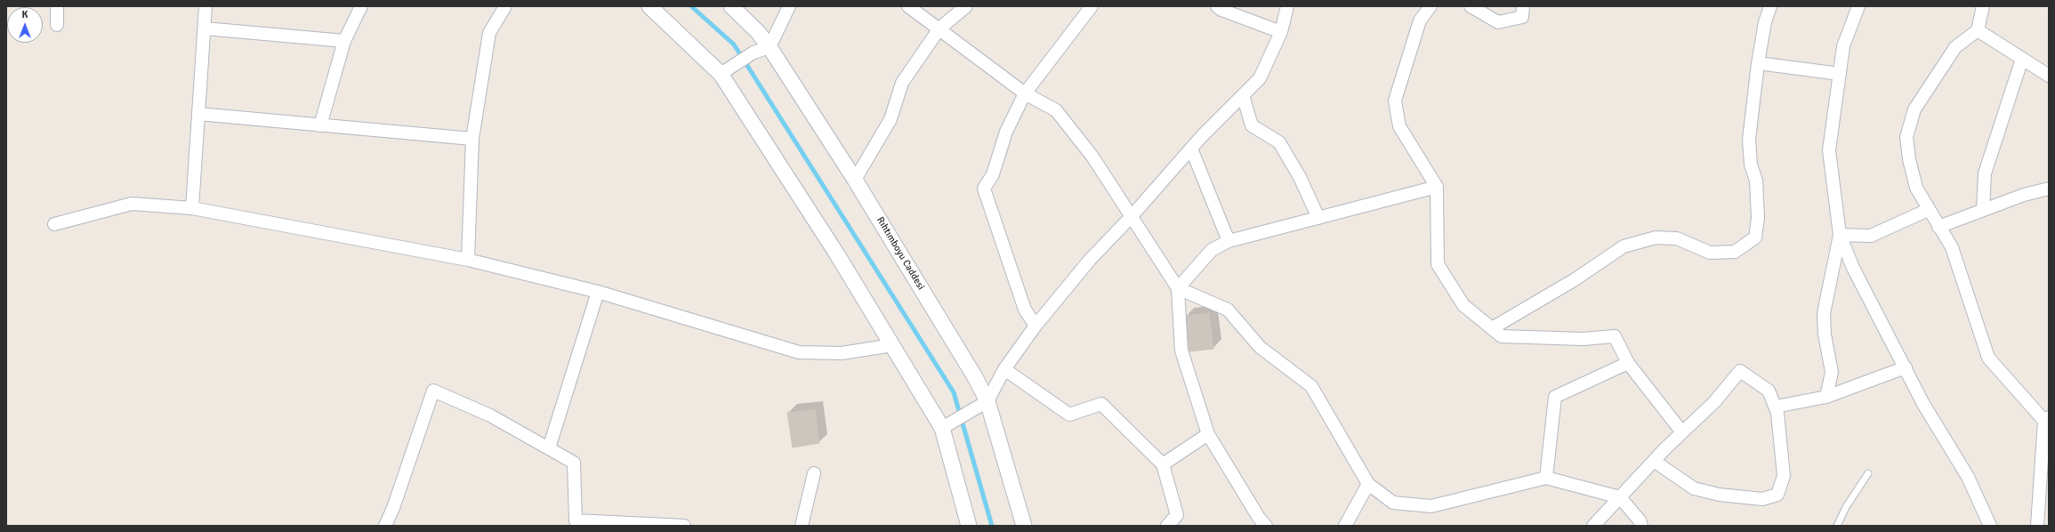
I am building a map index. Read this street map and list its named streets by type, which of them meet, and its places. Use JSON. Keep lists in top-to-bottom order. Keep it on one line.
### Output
{"streets":{"street":["Rıhtımboyu Caddesi"]},"north":"top"}
